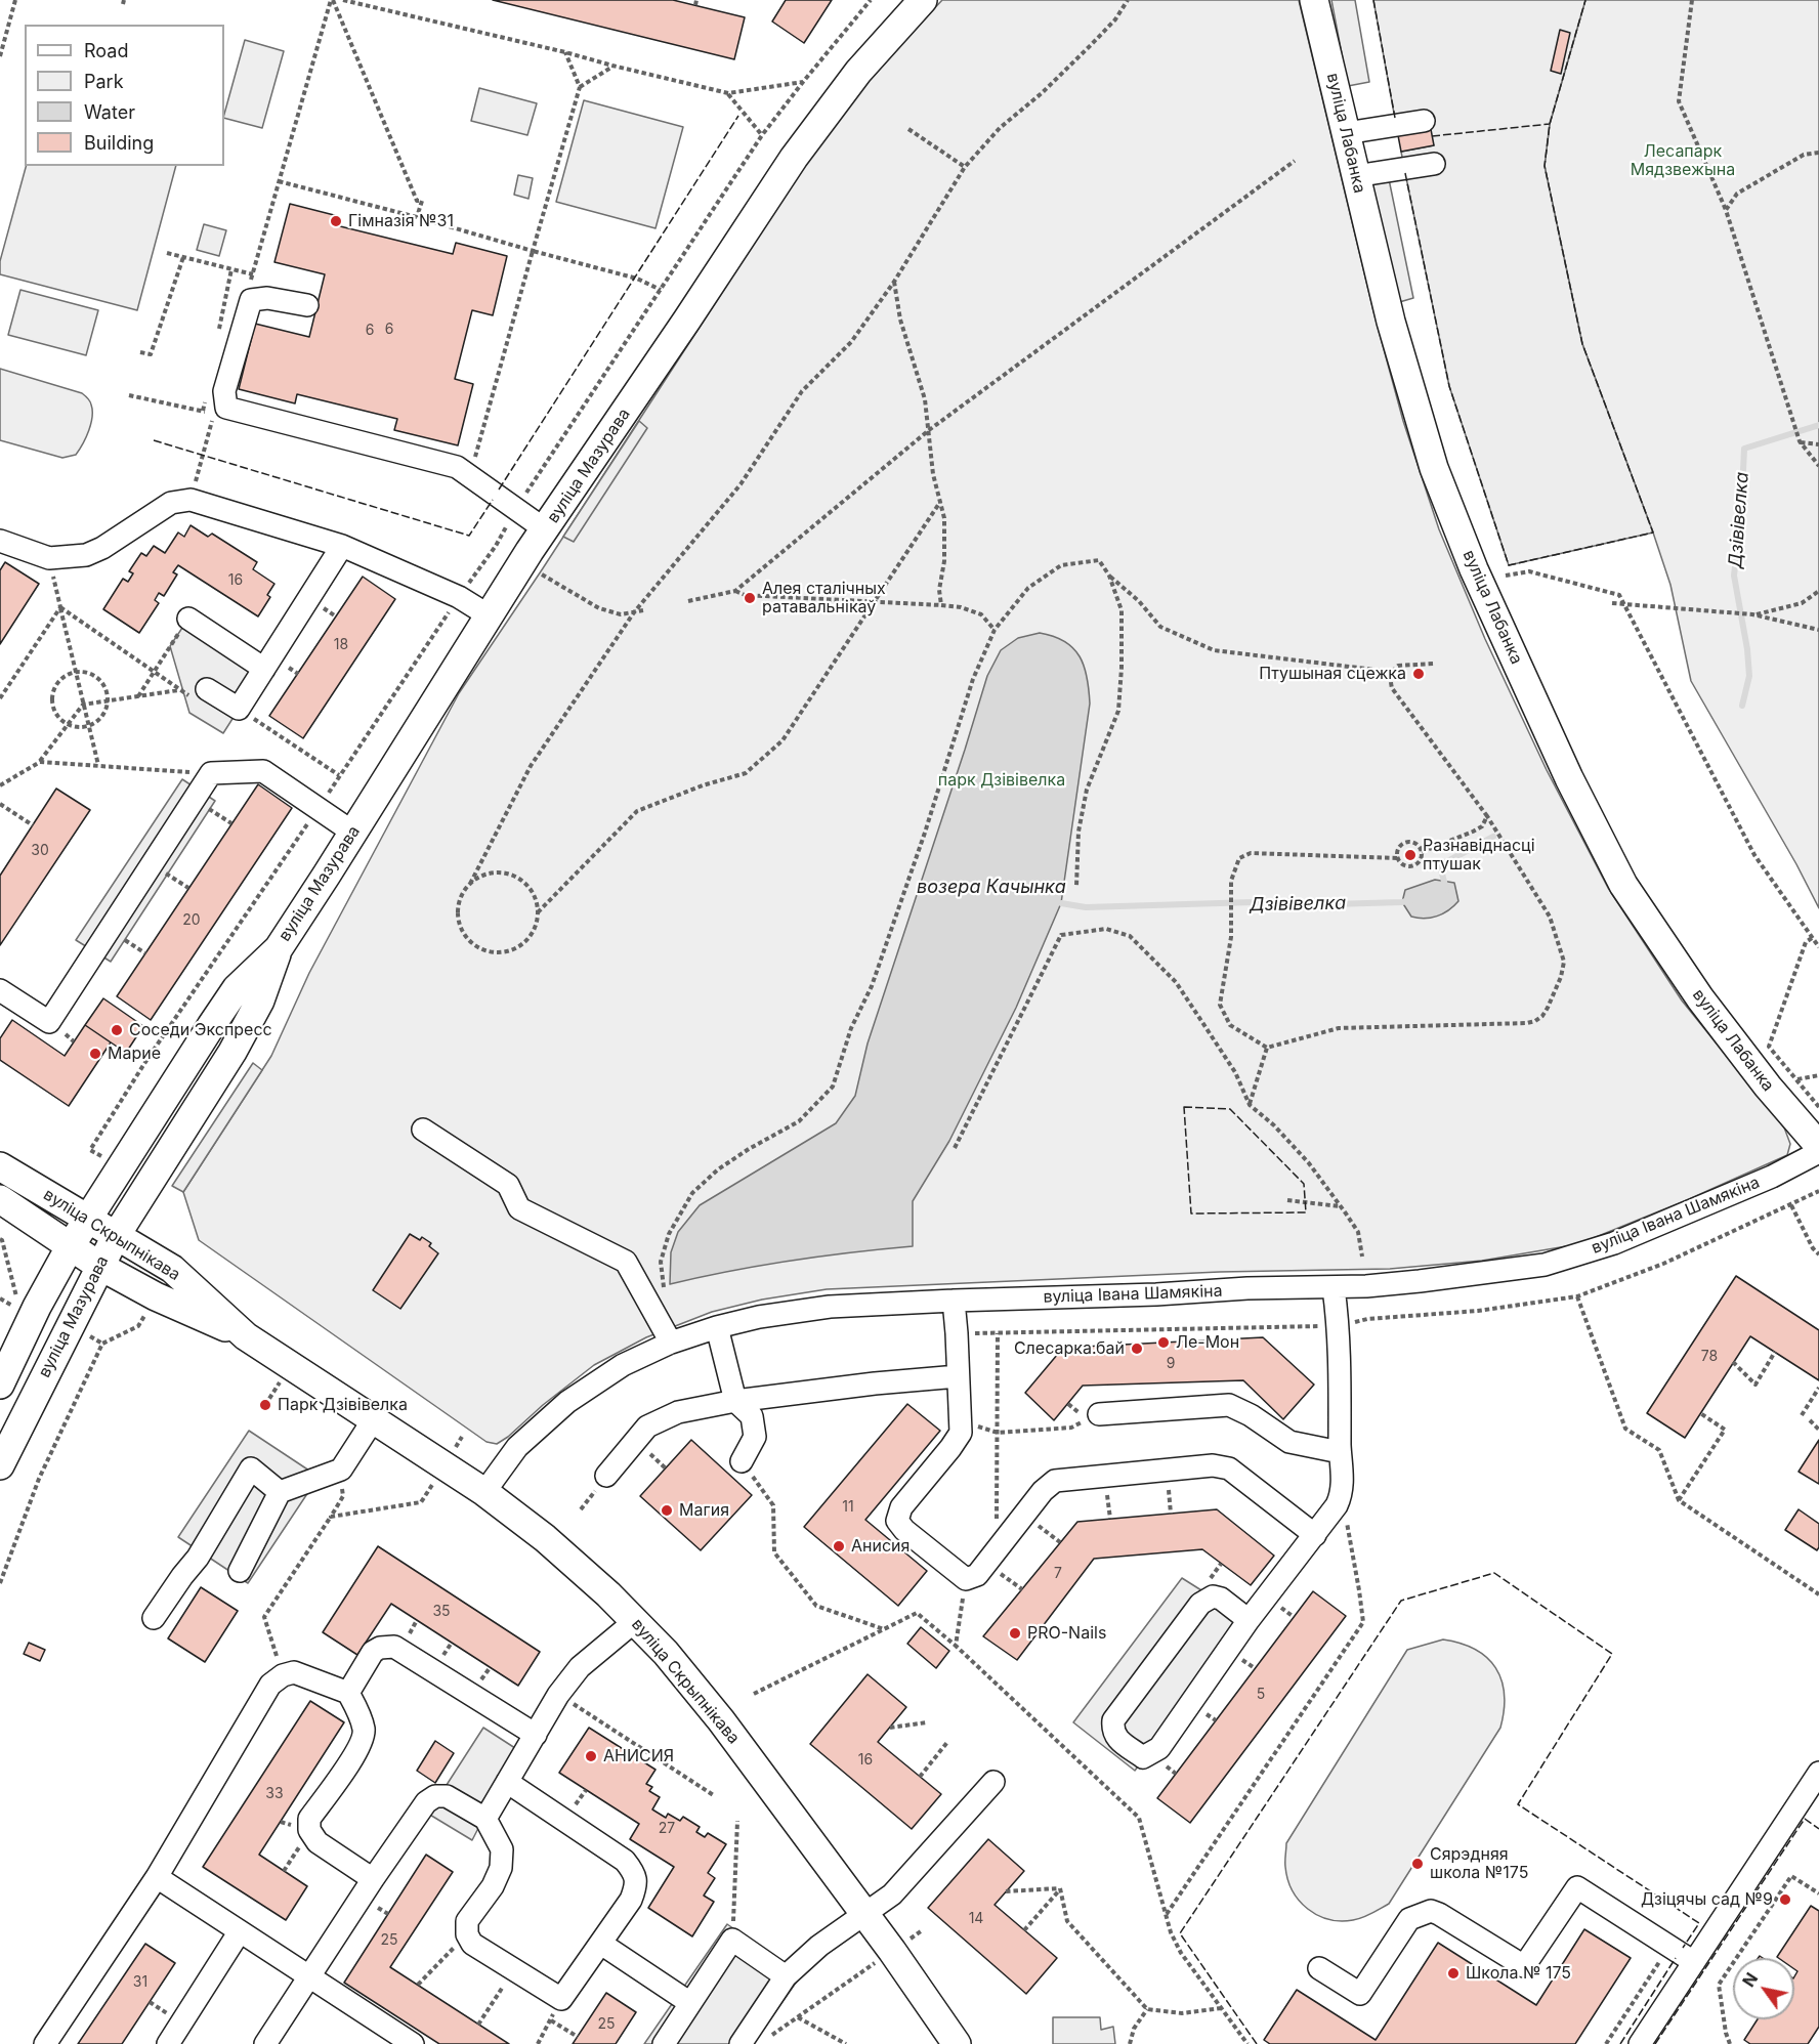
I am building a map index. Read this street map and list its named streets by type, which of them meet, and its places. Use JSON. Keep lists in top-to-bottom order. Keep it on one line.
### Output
{"streets":{"main road":["вуліца Лабанка","вуліца Мазурава","вуліца Скрыпнікава"],"street":["вуліца Івана Шамякіна"]},"crossings":[["вуліца Мазурава","вуліца Скрыпнікава"],["вуліца Івана Шамякіна","вуліца Скрыпнікава"]],"water":["Дзівівелка","возера Качынка"],"parks":["Лесапарк Мядзвежына","парк Дзівівелка"],"places":["Гімназія №31","Алея сталічных ратавальнікаў","Птушыная сцежка","Разнавіднасці птушак","Соседи Экспресс","Марие","Ле-Мон","Слесарка.бай","Парк Дзівівелка","Магия","Анисия","PRO-Nails","АНИСИЯ","Сярэдняя школа №175","Дзіцячы сад №9","Школа № 175"],"house_numbers":["6","6","16","18","30","20","78","9","11","7","35","5","16","33","27","14","25","31","25"],"legend":["Road","Park","Water","Building"],"north":"top left"}
